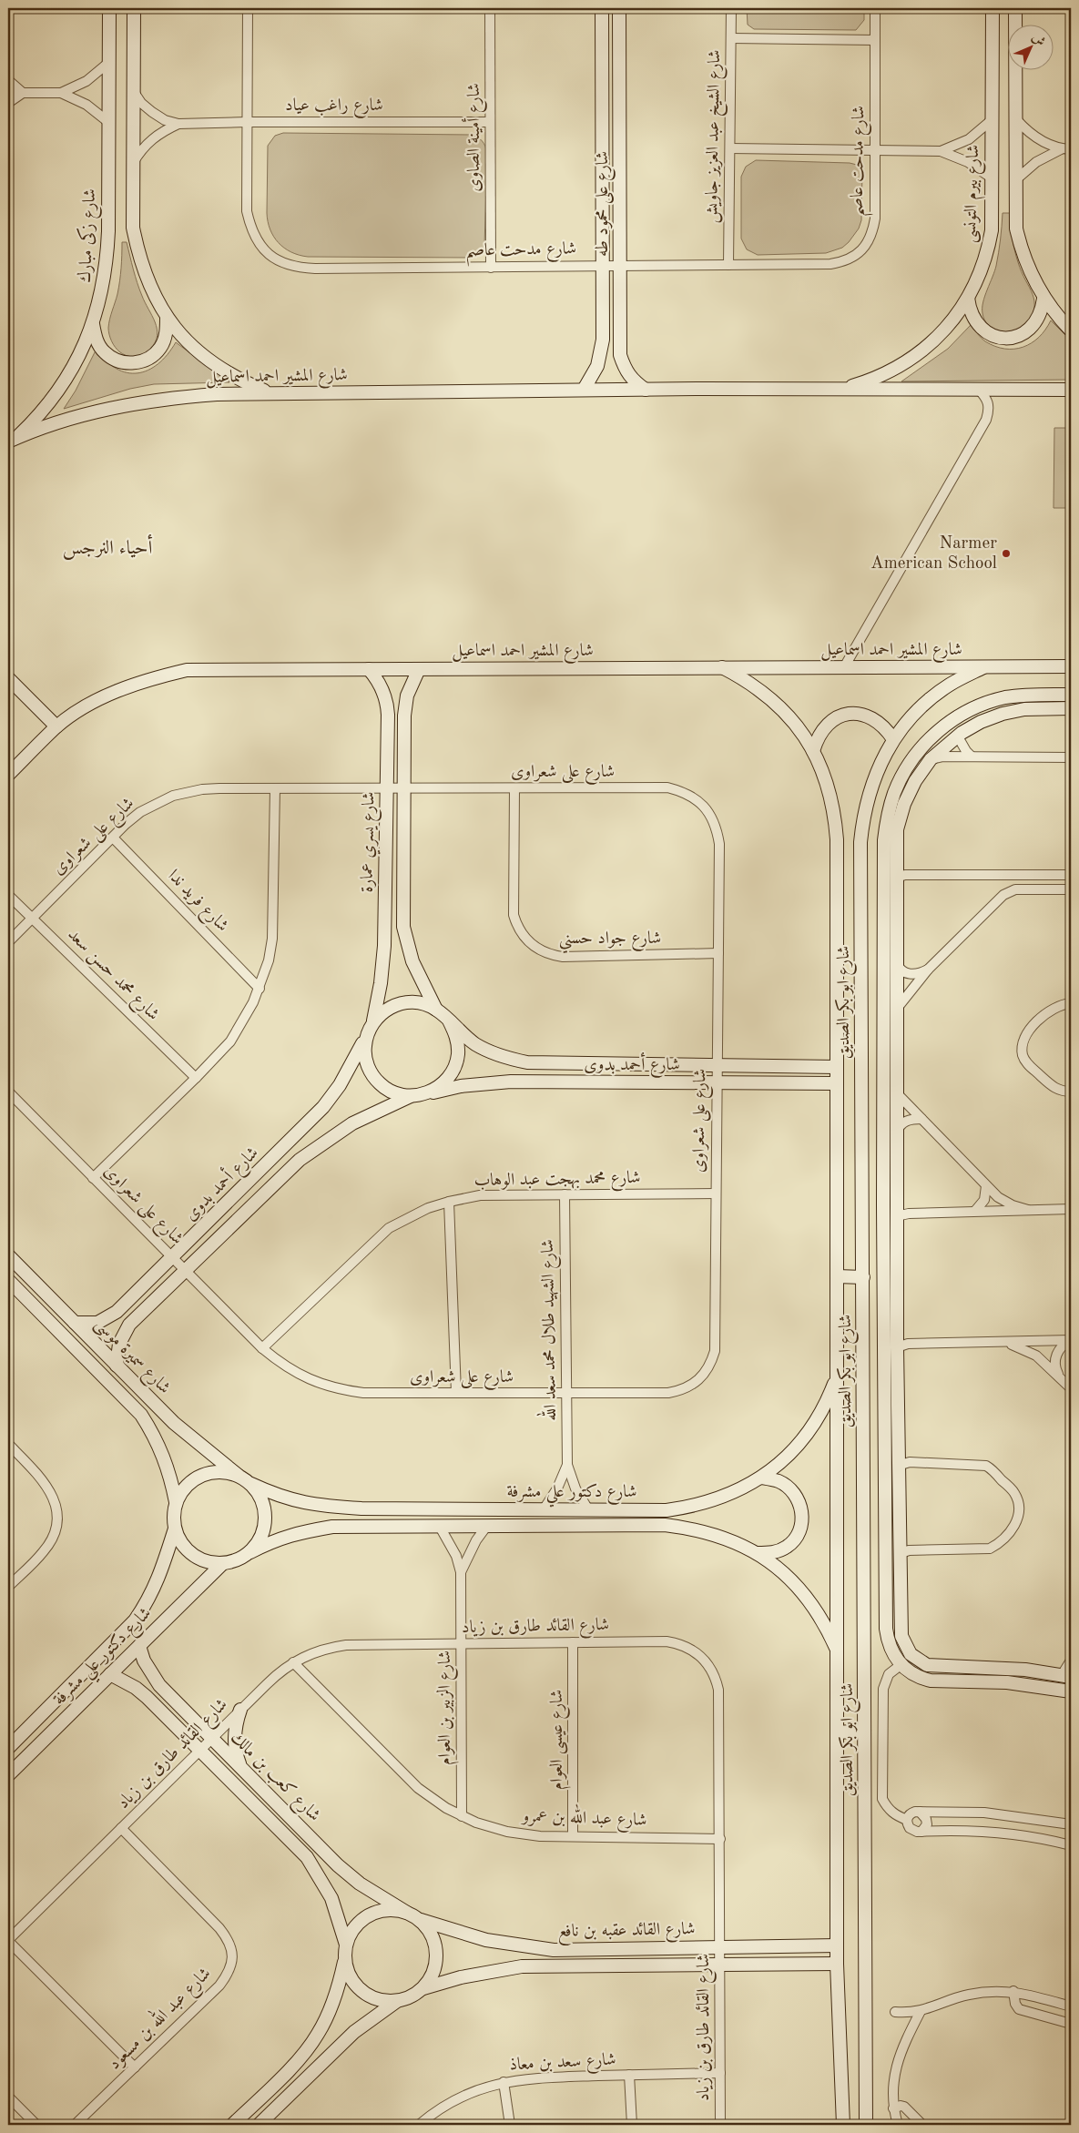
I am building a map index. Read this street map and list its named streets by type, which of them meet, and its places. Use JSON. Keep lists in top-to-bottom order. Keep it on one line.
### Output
{"streets":{"street":["شارع راغب عياد","شارع الشيخ عبد العزيز جاويش","شارع أمينة الصاوى","شارع مدحت عاصم","شارع بيرم التونسى","شارع على محمود طه","شارع زكى مبارك","شارع المشير احمد اسماعيل","شارع على شعراوى","شارع يسري عمارة","شارع فريد ندا","شارع جواد حسني","شارع محمد حسن سعد","شارع ابو بكر الصديق","شارع أحمد بدوى","شارع محمد بهجت عبد الوهاب","شارع الشهيد طلال محمد سعد الله","شارع سميرة موسى","شارع دكتور علي مشرفة","شارع القائد طارق بن زياد","شارع الزبير بن العوام","شارع عيسى العوام","شارع كعب بن مالك","شارع عبد الله بن عمرو","شارع القائد عقبه بن نافع","شارع عبد الله بن مسعود","شارع سعد بن معاذ"]},"crossings":[["شارع راغب عياد","شارع أمينة الصاوى"],["شارع راغب عياد","شارع مدحت عاصم"],["شارع الشيخ عبد العزيز جاويش","شارع مدحت عاصم"],["شارع أمينة الصاوى","شارع مدحت عاصم"],["شارع مدحت عاصم","شارع على محمود طه"],["شارع بيرم التونسى","شارع المشير احمد اسماعيل"],["شارع على محمود طه","شارع المشير احمد اسماعيل"],["شارع زكى مبارك","شارع المشير احمد اسماعيل"],["شارع المشير احمد اسماعيل","شارع يسري عمارة"],["شارع المشير احمد اسماعيل","شارع ابو بكر الصديق"],["شارع على شعراوى","شارع يسري عمارة"],["شارع على شعراوى","شارع فريد ندا"],["شارع على شعراوى","شارع جواد حسني"],["شارع على شعراوى","شارع محمد حسن سعد"],["شارع على شعراوى","شارع أحمد بدوى"],["شارع على شعراوى","شارع محمد بهجت عبد الوهاب"],["شارع على شعراوى","شارع الشهيد طلال محمد سعد الله"],["شارع يسري عمارة","شارع أحمد بدوى"],["شارع ابو بكر الصديق","شارع أحمد بدوى"],["شارع ابو بكر الصديق","شارع دكتور علي مشرفة"],["شارع ابو بكر الصديق","شارع القائد عقبه بن نافع"],["شارع أحمد بدوى","شارع سميرة موسى"],["شارع محمد بهجت عبد الوهاب","شارع الشهيد طلال محمد سعد الله"],["شارع الشهيد طلال محمد سعد الله","شارع دكتور علي مشرفة"],["شارع سميرة موسى","شارع دكتور علي مشرفة"],["شارع دكتور علي مشرفة","شارع الزبير بن العوام"],["شارع دكتور علي مشرفة","شارع كعب بن مالك"],["شارع القائد طارق بن زياد","شارع الزبير بن العوام"],["شارع القائد طارق بن زياد","شارع عيسى العوام"],["شارع القائد طارق بن زياد","شارع كعب بن مالك"],["شارع القائد طارق بن زياد","شارع عبد الله بن عمرو"],["شارع القائد طارق بن زياد","شارع القائد عقبه بن نافع"],["شارع القائد طارق بن زياد","شارع عبد الله بن مسعود"],["شارع القائد طارق بن زياد","شارع سعد بن معاذ"],["شارع الزبير بن العوام","شارع عبد الله بن عمرو"],["شارع عيسى العوام","شارع عبد الله بن عمرو"],["شارع كعب بن مالك","شارع القائد عقبه بن نافع"]],"districts":["أحياء النرجس"],"places":["Narmer American School"],"north":"top right"}
